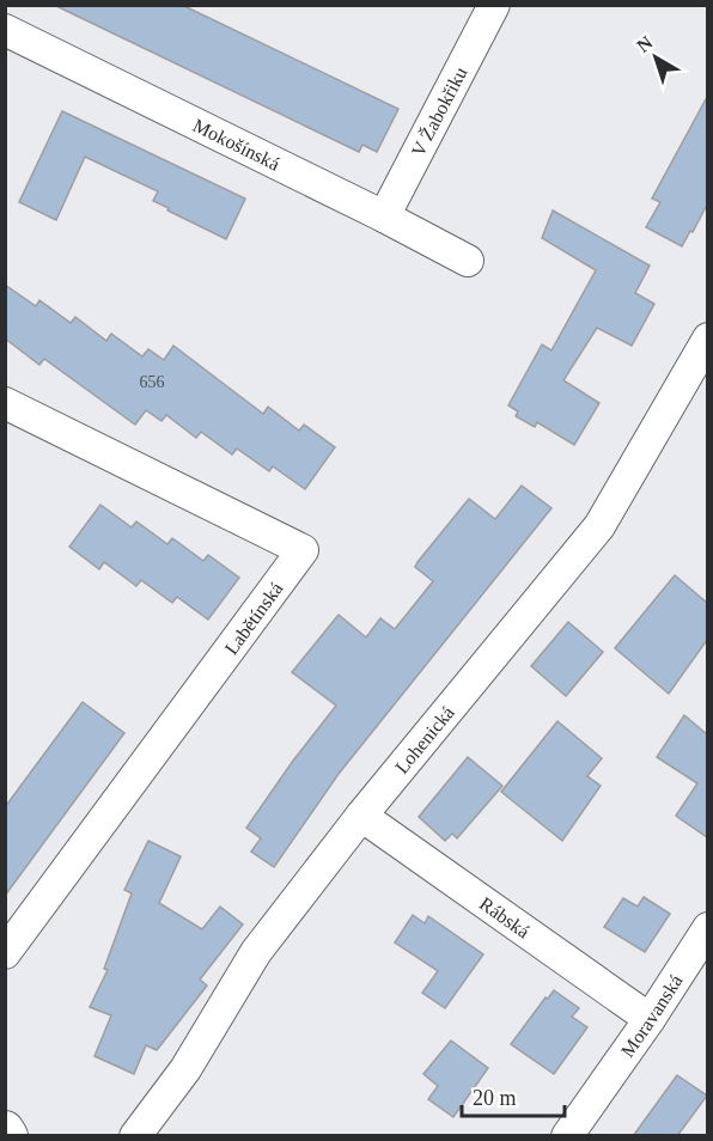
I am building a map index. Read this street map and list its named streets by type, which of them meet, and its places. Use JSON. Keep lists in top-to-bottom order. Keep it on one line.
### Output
{"streets":{"street":["V Žabokřiku","Mokošínská","Labětínská","Lohenická","Rábská","Moravanská"]},"crossings":[["V Žabokřiku","Mokošínská"],["Lohenická","Rábská"],["Rábská","Moravanská"]],"house_numbers":["656"],"scale_bar":"20 m","north":"top left"}
